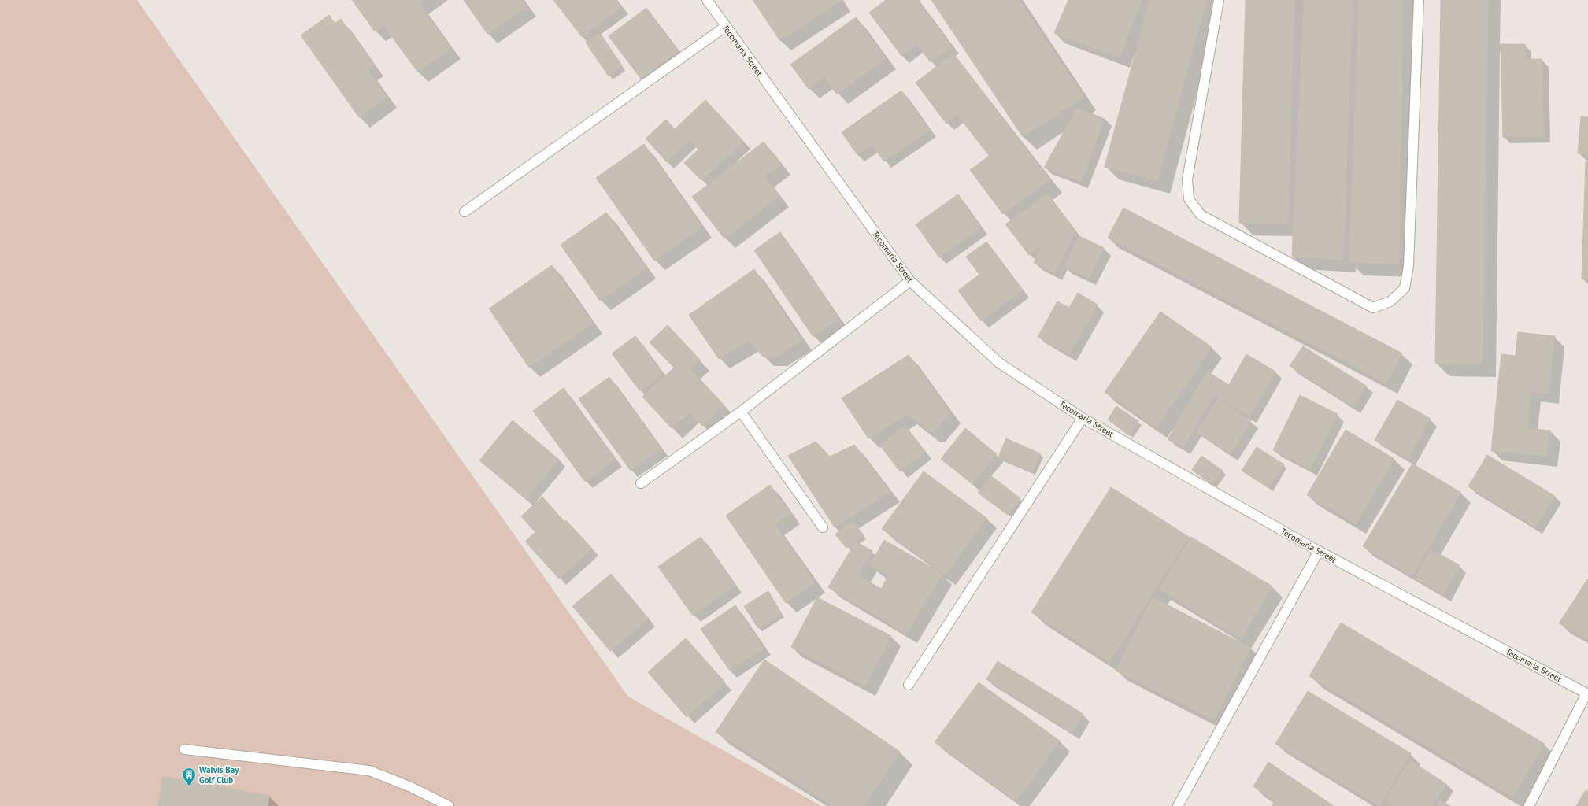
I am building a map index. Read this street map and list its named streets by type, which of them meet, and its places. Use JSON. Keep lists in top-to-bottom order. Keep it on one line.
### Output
{"streets":{"street":["Tecomaria Street"]},"places":{"building":["Walvis Bay Golf Club"]}}
